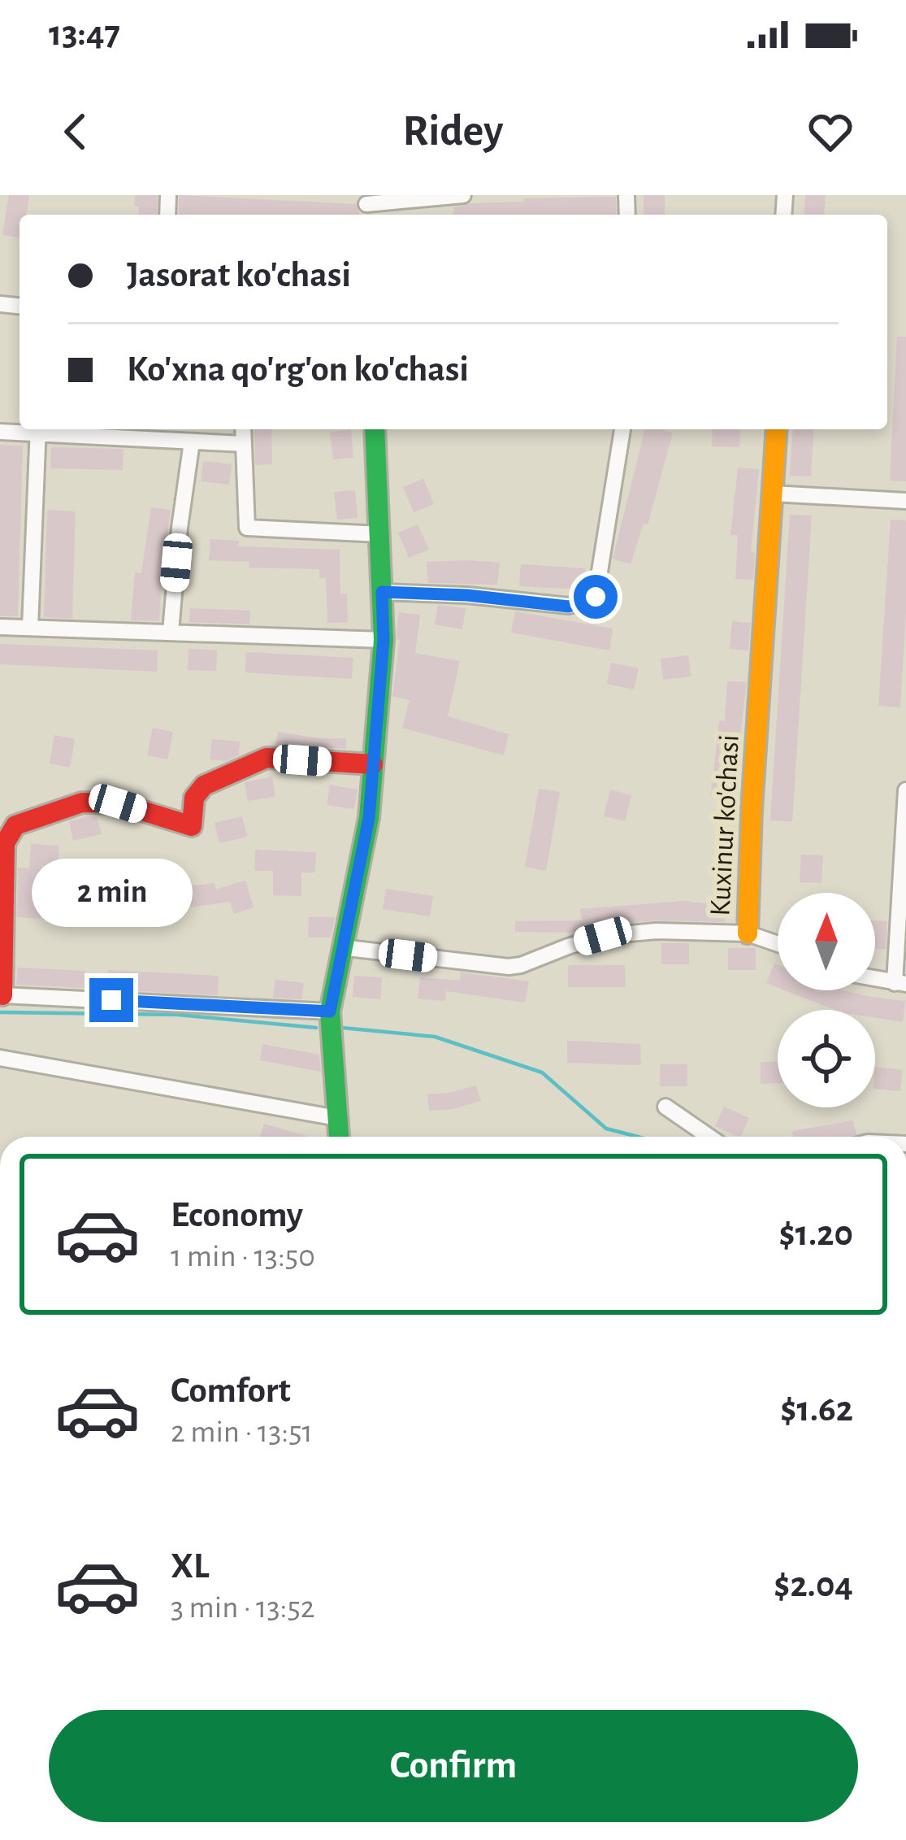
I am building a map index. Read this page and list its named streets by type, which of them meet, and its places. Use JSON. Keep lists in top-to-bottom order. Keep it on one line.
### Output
{"streets":{"main road":["Kuxinur ko'chasi"]},"north":"top","page":{"status":"13:47","header":"Ridey","banner":["Jasorat ko'chasi","Ko'xna qo'rg'on ko'chasi"],"bubble":"2 min","list":[{"name":"Economy","note":"1 min · 13:50","value":"$1.20"},{"name":"Comfort","note":"2 min · 13:51","value":"$1.62"},{"name":"XL","note":"3 min · 13:52","value":"$2.04"}],"buttons":"Confirm"}}
